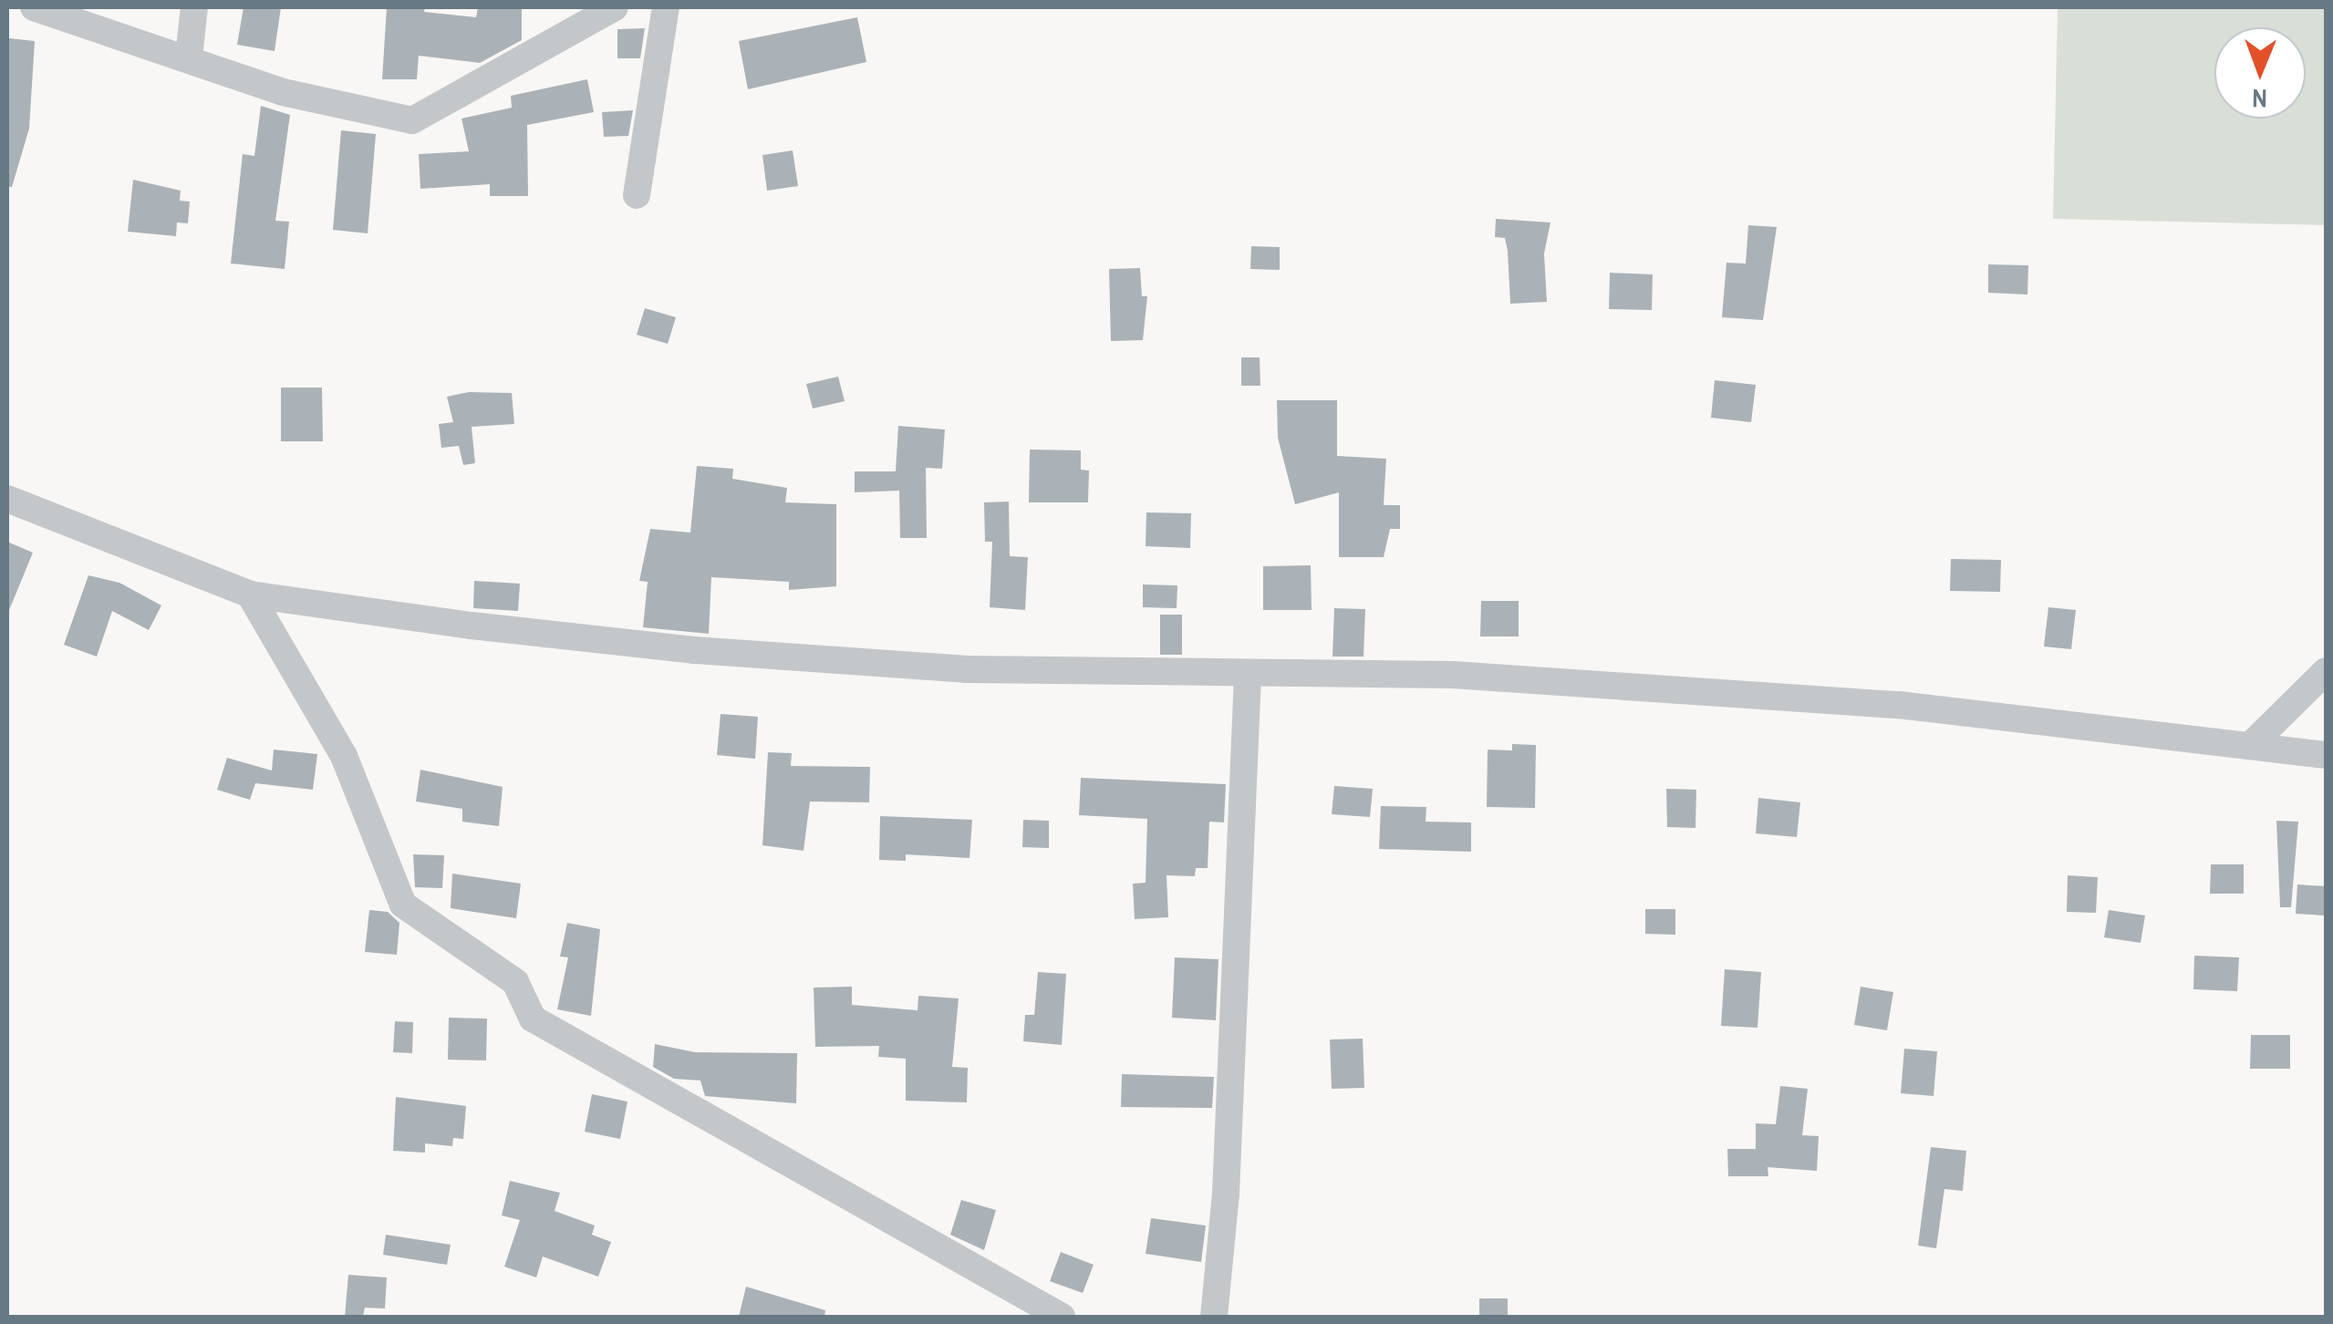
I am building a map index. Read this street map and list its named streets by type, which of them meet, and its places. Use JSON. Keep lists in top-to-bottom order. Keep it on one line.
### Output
{"north":"bottom"}
